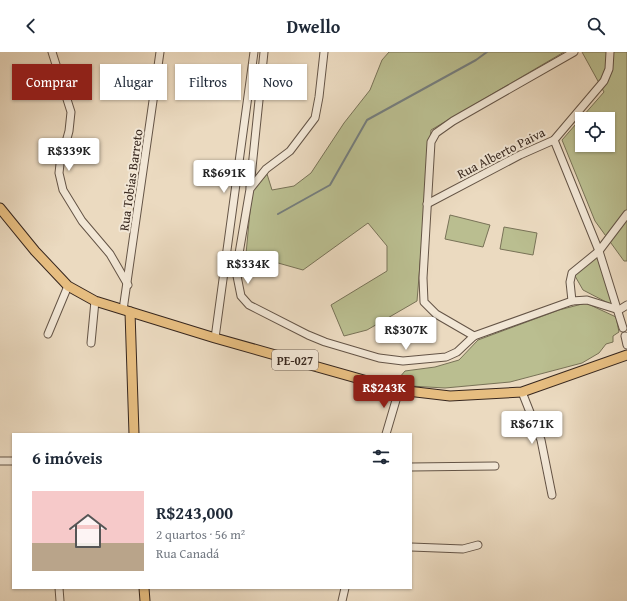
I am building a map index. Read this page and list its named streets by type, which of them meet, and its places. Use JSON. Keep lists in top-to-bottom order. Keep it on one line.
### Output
{"streets":{"main road":["PE-027"],"street":["Rua Alberto Paiva","Rua Tobias Barreto"]},"crossings":[["Rua Tobias Barreto","PE-027"]],"page":{"header":"Dwello","chip":["Comprar","Alugar","Filtros","Novo"],"price":["R$339K","R$691K","R$334K","R$307K","R$243K","R$671K"],"heading":"6 imóveis","list":[{"name":"R$243,000","note":"2 quartos · 56 m² · Rua Canadá"}]}}
